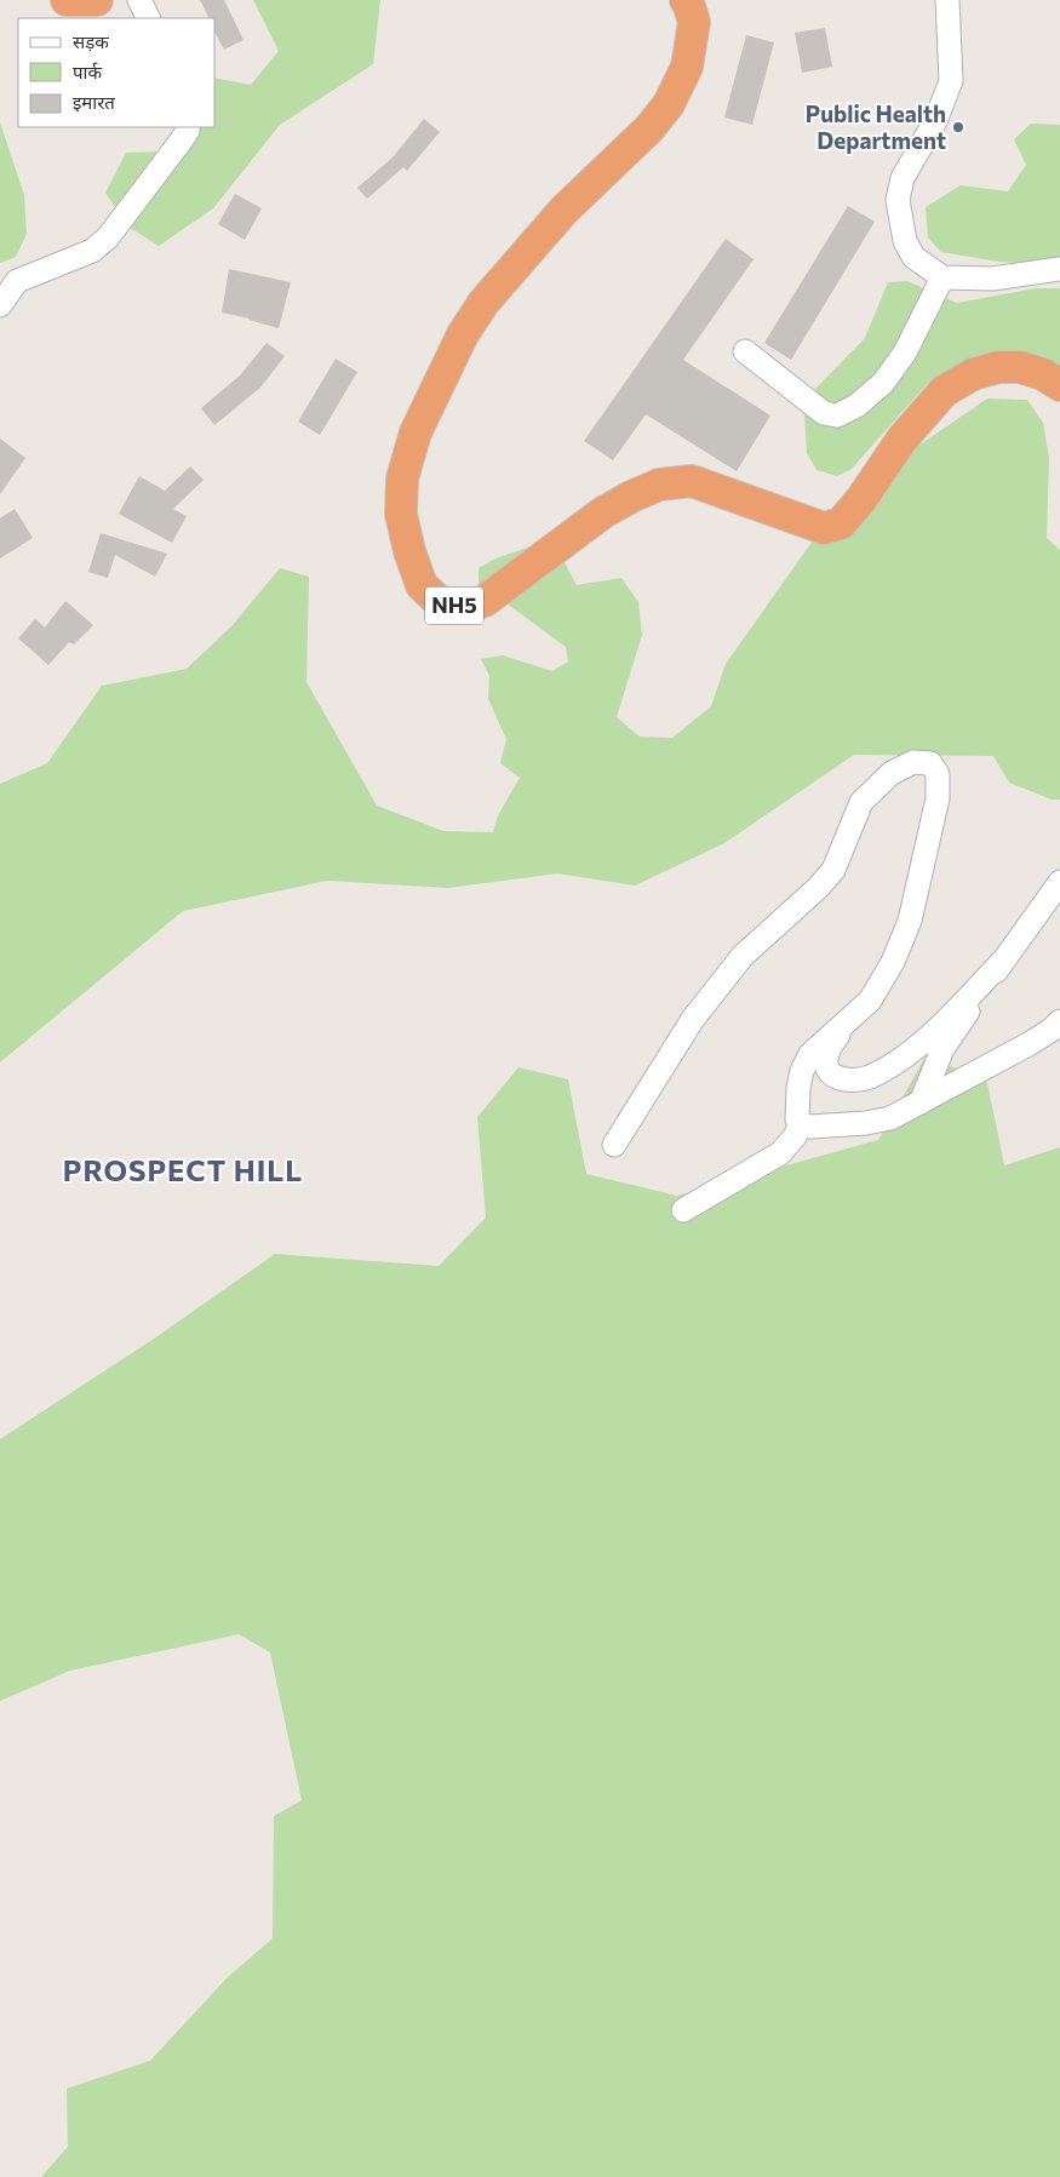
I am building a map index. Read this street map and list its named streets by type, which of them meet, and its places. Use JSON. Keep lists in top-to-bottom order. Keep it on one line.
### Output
{"streets":{"highway":["NH5"]},"districts":["PROSPECT HILL"],"places":["Public Health Department"],"legend":["सड़क","पार्क","इमारत"]}
